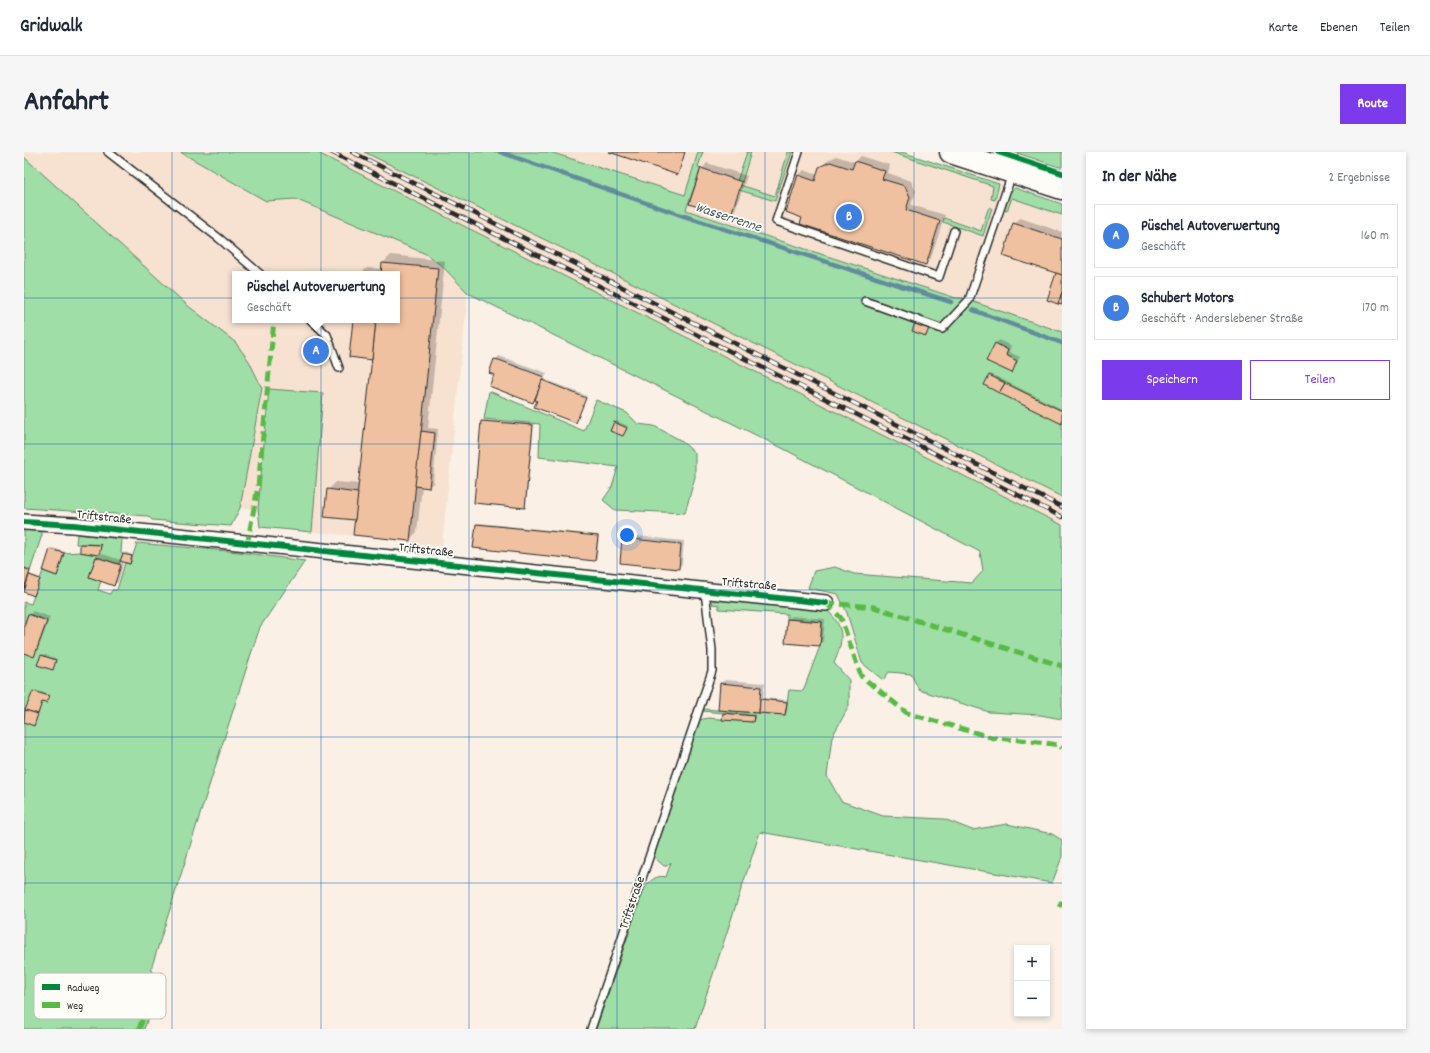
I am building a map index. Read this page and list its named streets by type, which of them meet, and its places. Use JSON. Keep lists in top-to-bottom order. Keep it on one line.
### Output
{"streets":{"street":["Triftstraße"]},"water":["Wasserrenne"],"legend":["Radweg","Weg"],"page":{"header":"Gridwalk","nav":["Karte","Ebenen","Teilen"],"title":"Anfahrt","buttons":["Route",["Speichern","Teilen"]],"heading":["In der Nähe","2 Ergebnisse"],"pins":["B","A"],"list":[{"mark":"A","name":"Püschel Autoverwertung","note":"Geschäft","value":"160 m"},{"mark":"B","name":"Schubert Motors","note":"Geschäft · Anderslebener Straße","value":"170 m"}],"popup":["Püschel Autoverwertung","Geschäft"],"map_buttons":["+","−"]}}
